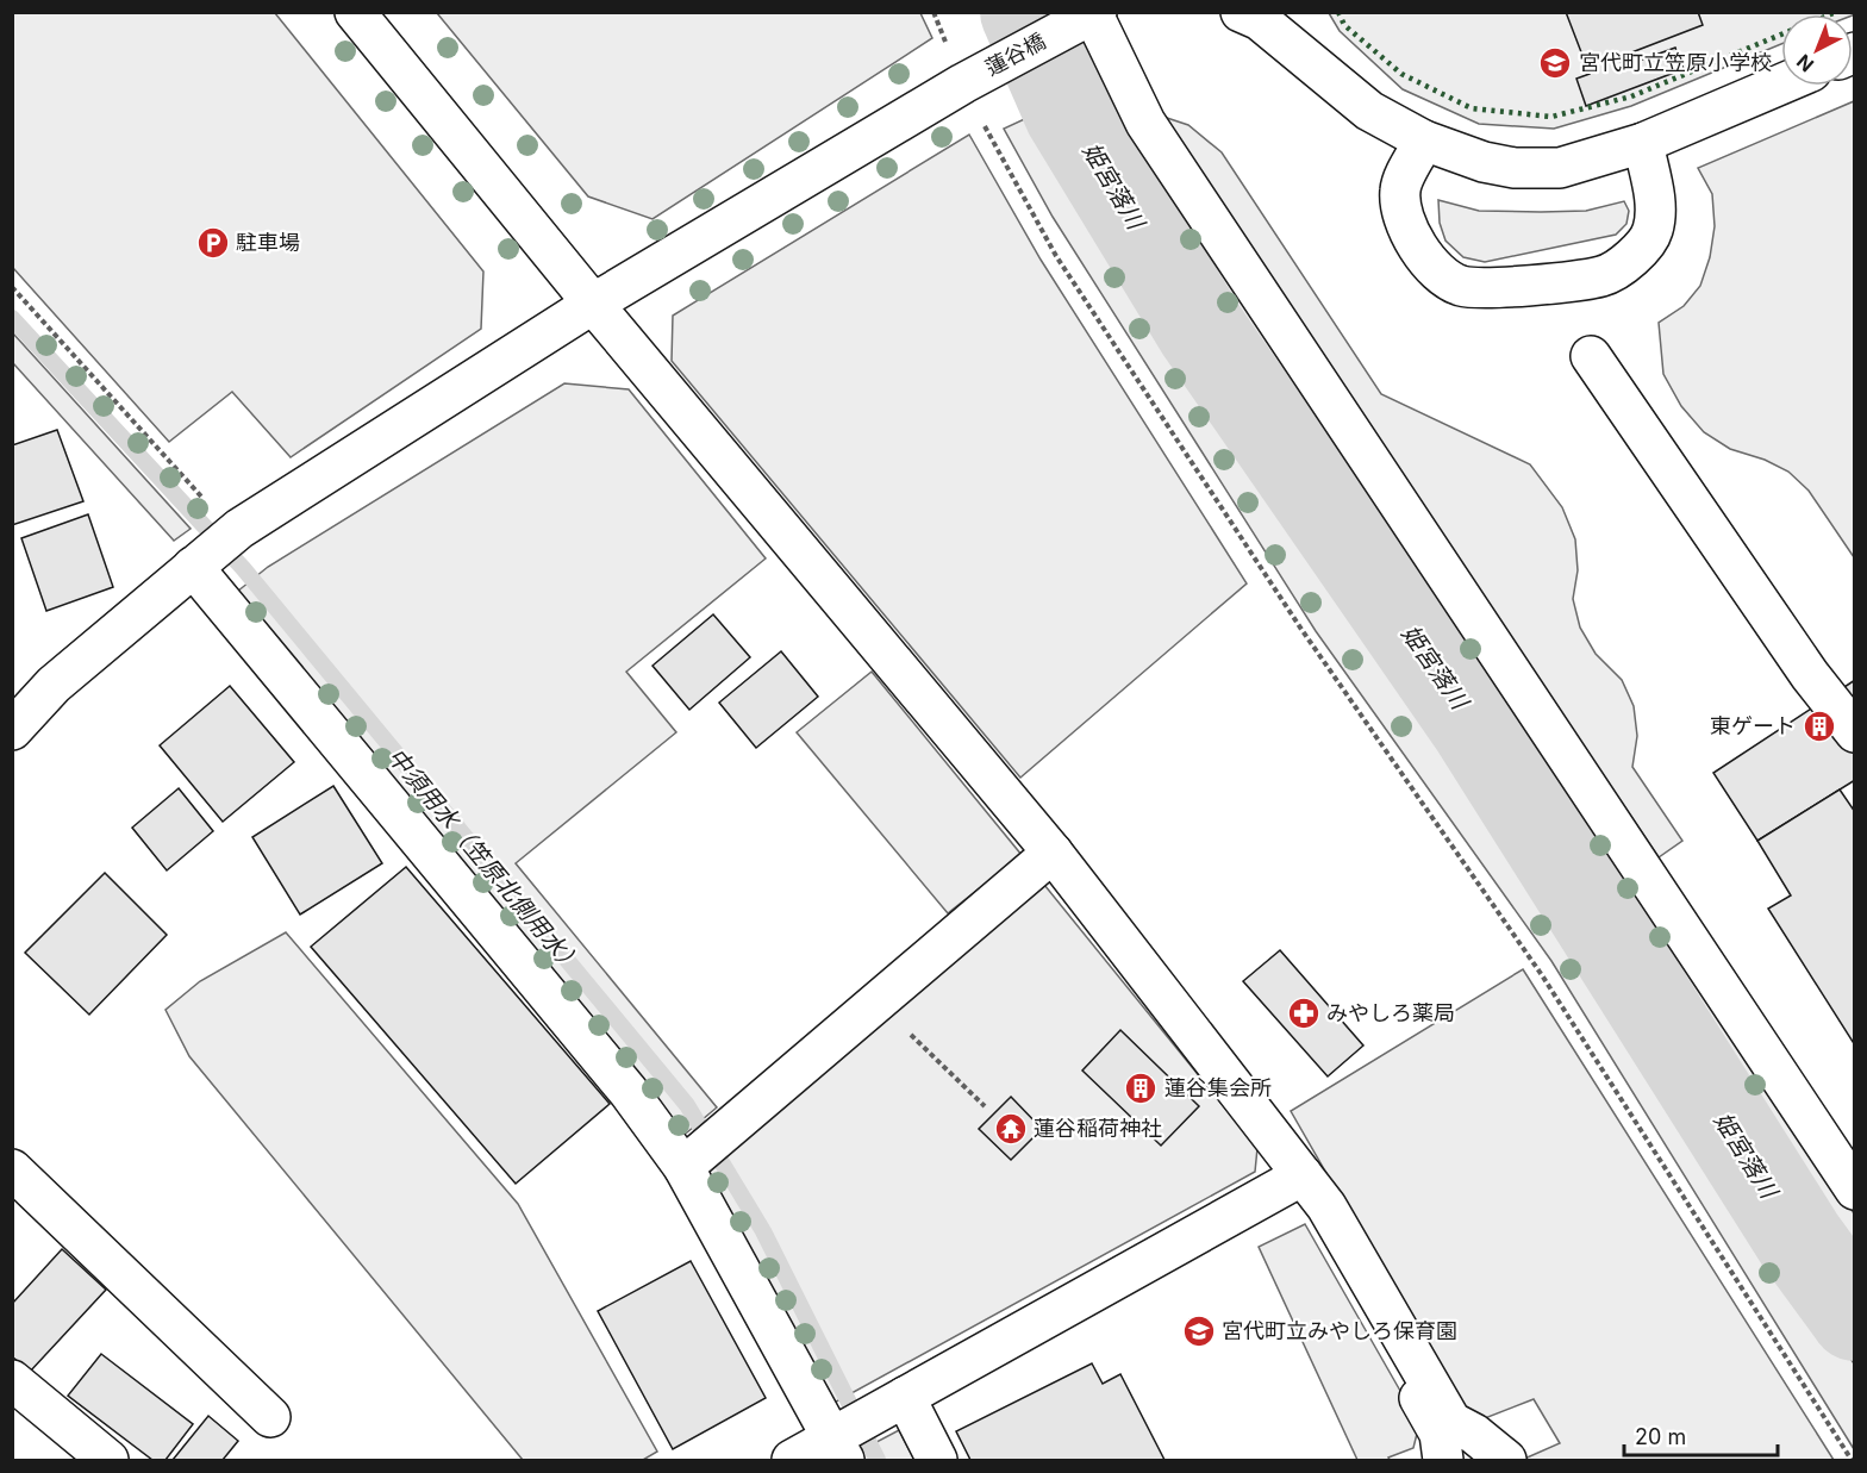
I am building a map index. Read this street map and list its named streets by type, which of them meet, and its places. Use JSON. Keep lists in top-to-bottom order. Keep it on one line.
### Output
{"streets":{"street":["蓮谷橋"]},"water":["姫宮落川","中須用水（笠原北側用水）"],"places":{"school or university":["宮代町立笠原小学校","宮代町立みやしろ保育園"],"parking":["駐車場"],"building":["東ゲート","蓮谷集会所"],"pharmacy":["みやしろ薬局"],"temple":["蓮谷稲荷神社"]},"scale_bar":"20 m","north":"bottom left"}
